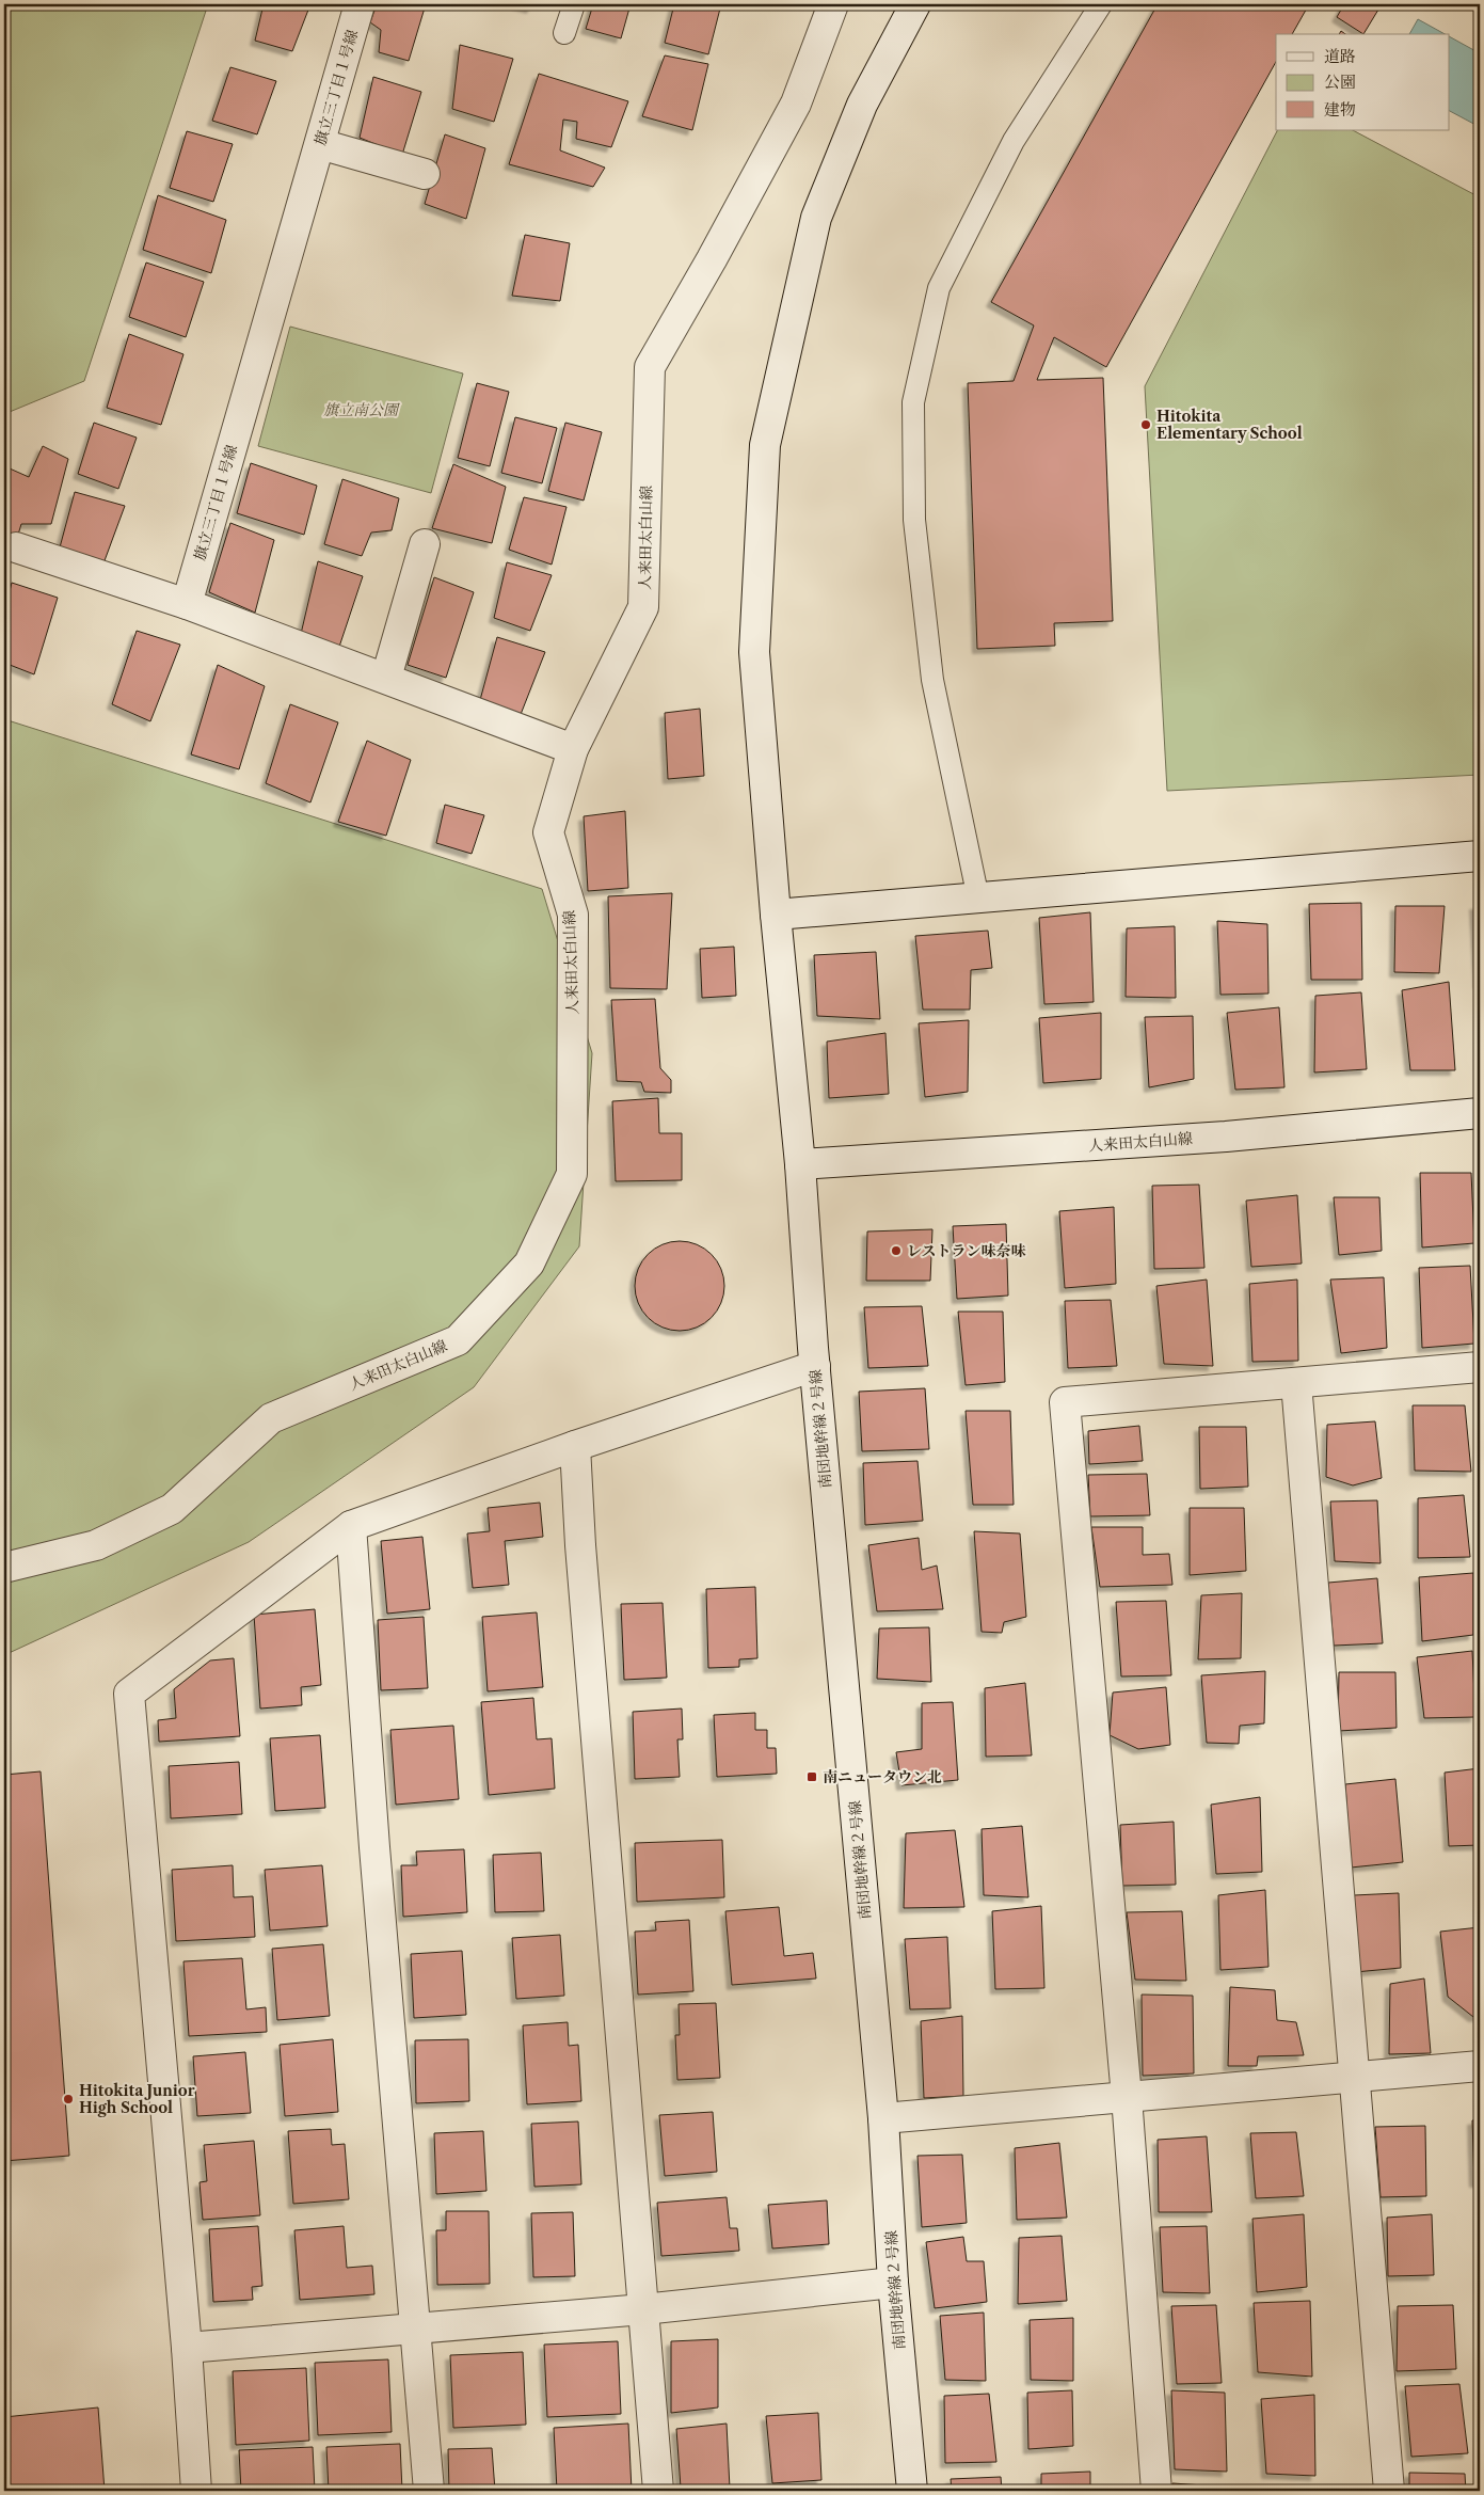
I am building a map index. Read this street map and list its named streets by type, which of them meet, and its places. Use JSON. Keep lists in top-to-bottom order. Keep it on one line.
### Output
{"streets":{"street":["旗立三丁目１号線","人来田太白山線","南団地幹線２号線"]},"crossings":[["人来田太白山線","南団地幹線２号線"]],"parks":["旗立南公園"],"places":{"other":["Hitokita Elementary School","レストラン味奈味","Hitokita Junior High School"],"transit":["南ニュータウン北"]},"legend":["道路","公園","建物"]}
